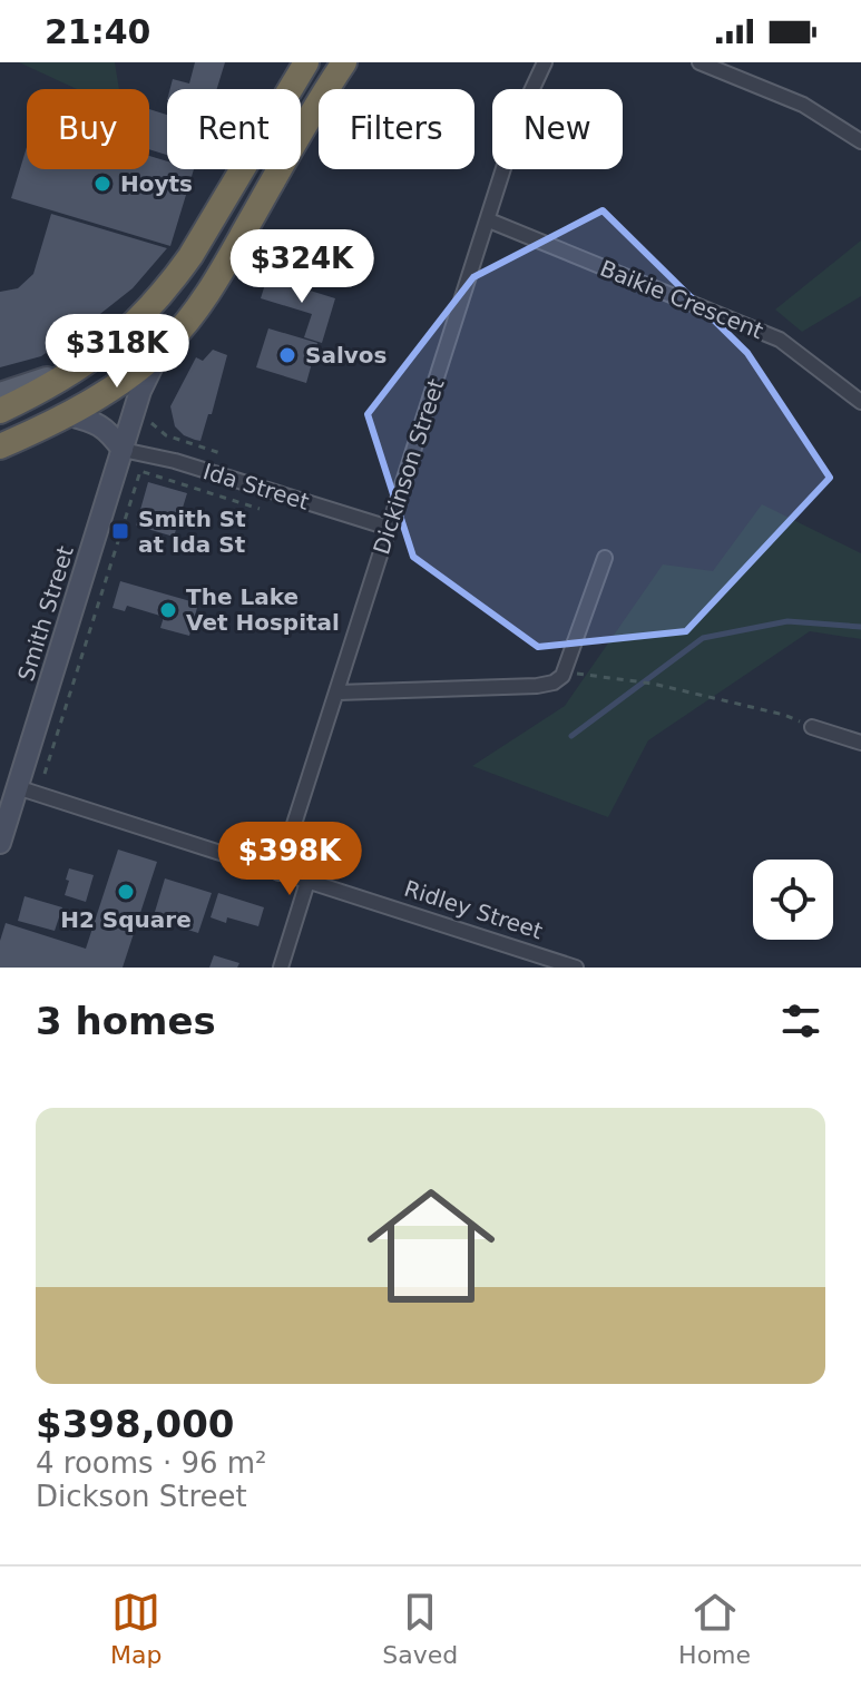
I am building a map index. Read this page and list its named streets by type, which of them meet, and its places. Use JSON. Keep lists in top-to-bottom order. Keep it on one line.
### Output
{"streets":{"street":["Baikie Crescent","Dickinson Street","Ida Street","Smith Street","Ridley Street"]},"crossings":[["Baikie Crescent","Dickinson Street"],["Dickinson Street","Ida Street"],["Dickinson Street","Ridley Street"],["Ida Street","Smith Street"],["Smith Street","Ridley Street"]],"places":{"other":["Hoyts","Salvos","The Lake Vet Hospital","H2 Square"],"transit":["Smith St at Ida St"]},"page":{"status":"21:40","chip":["Buy","Rent","Filters","New"],"price":["$324K","$318K","$398K"],"heading":"3 homes","list":[{"name":"$398,000","note":"4 rooms · 96 m² · Dickson Street"}],"tabs":["Map","Saved","Home"]}}
